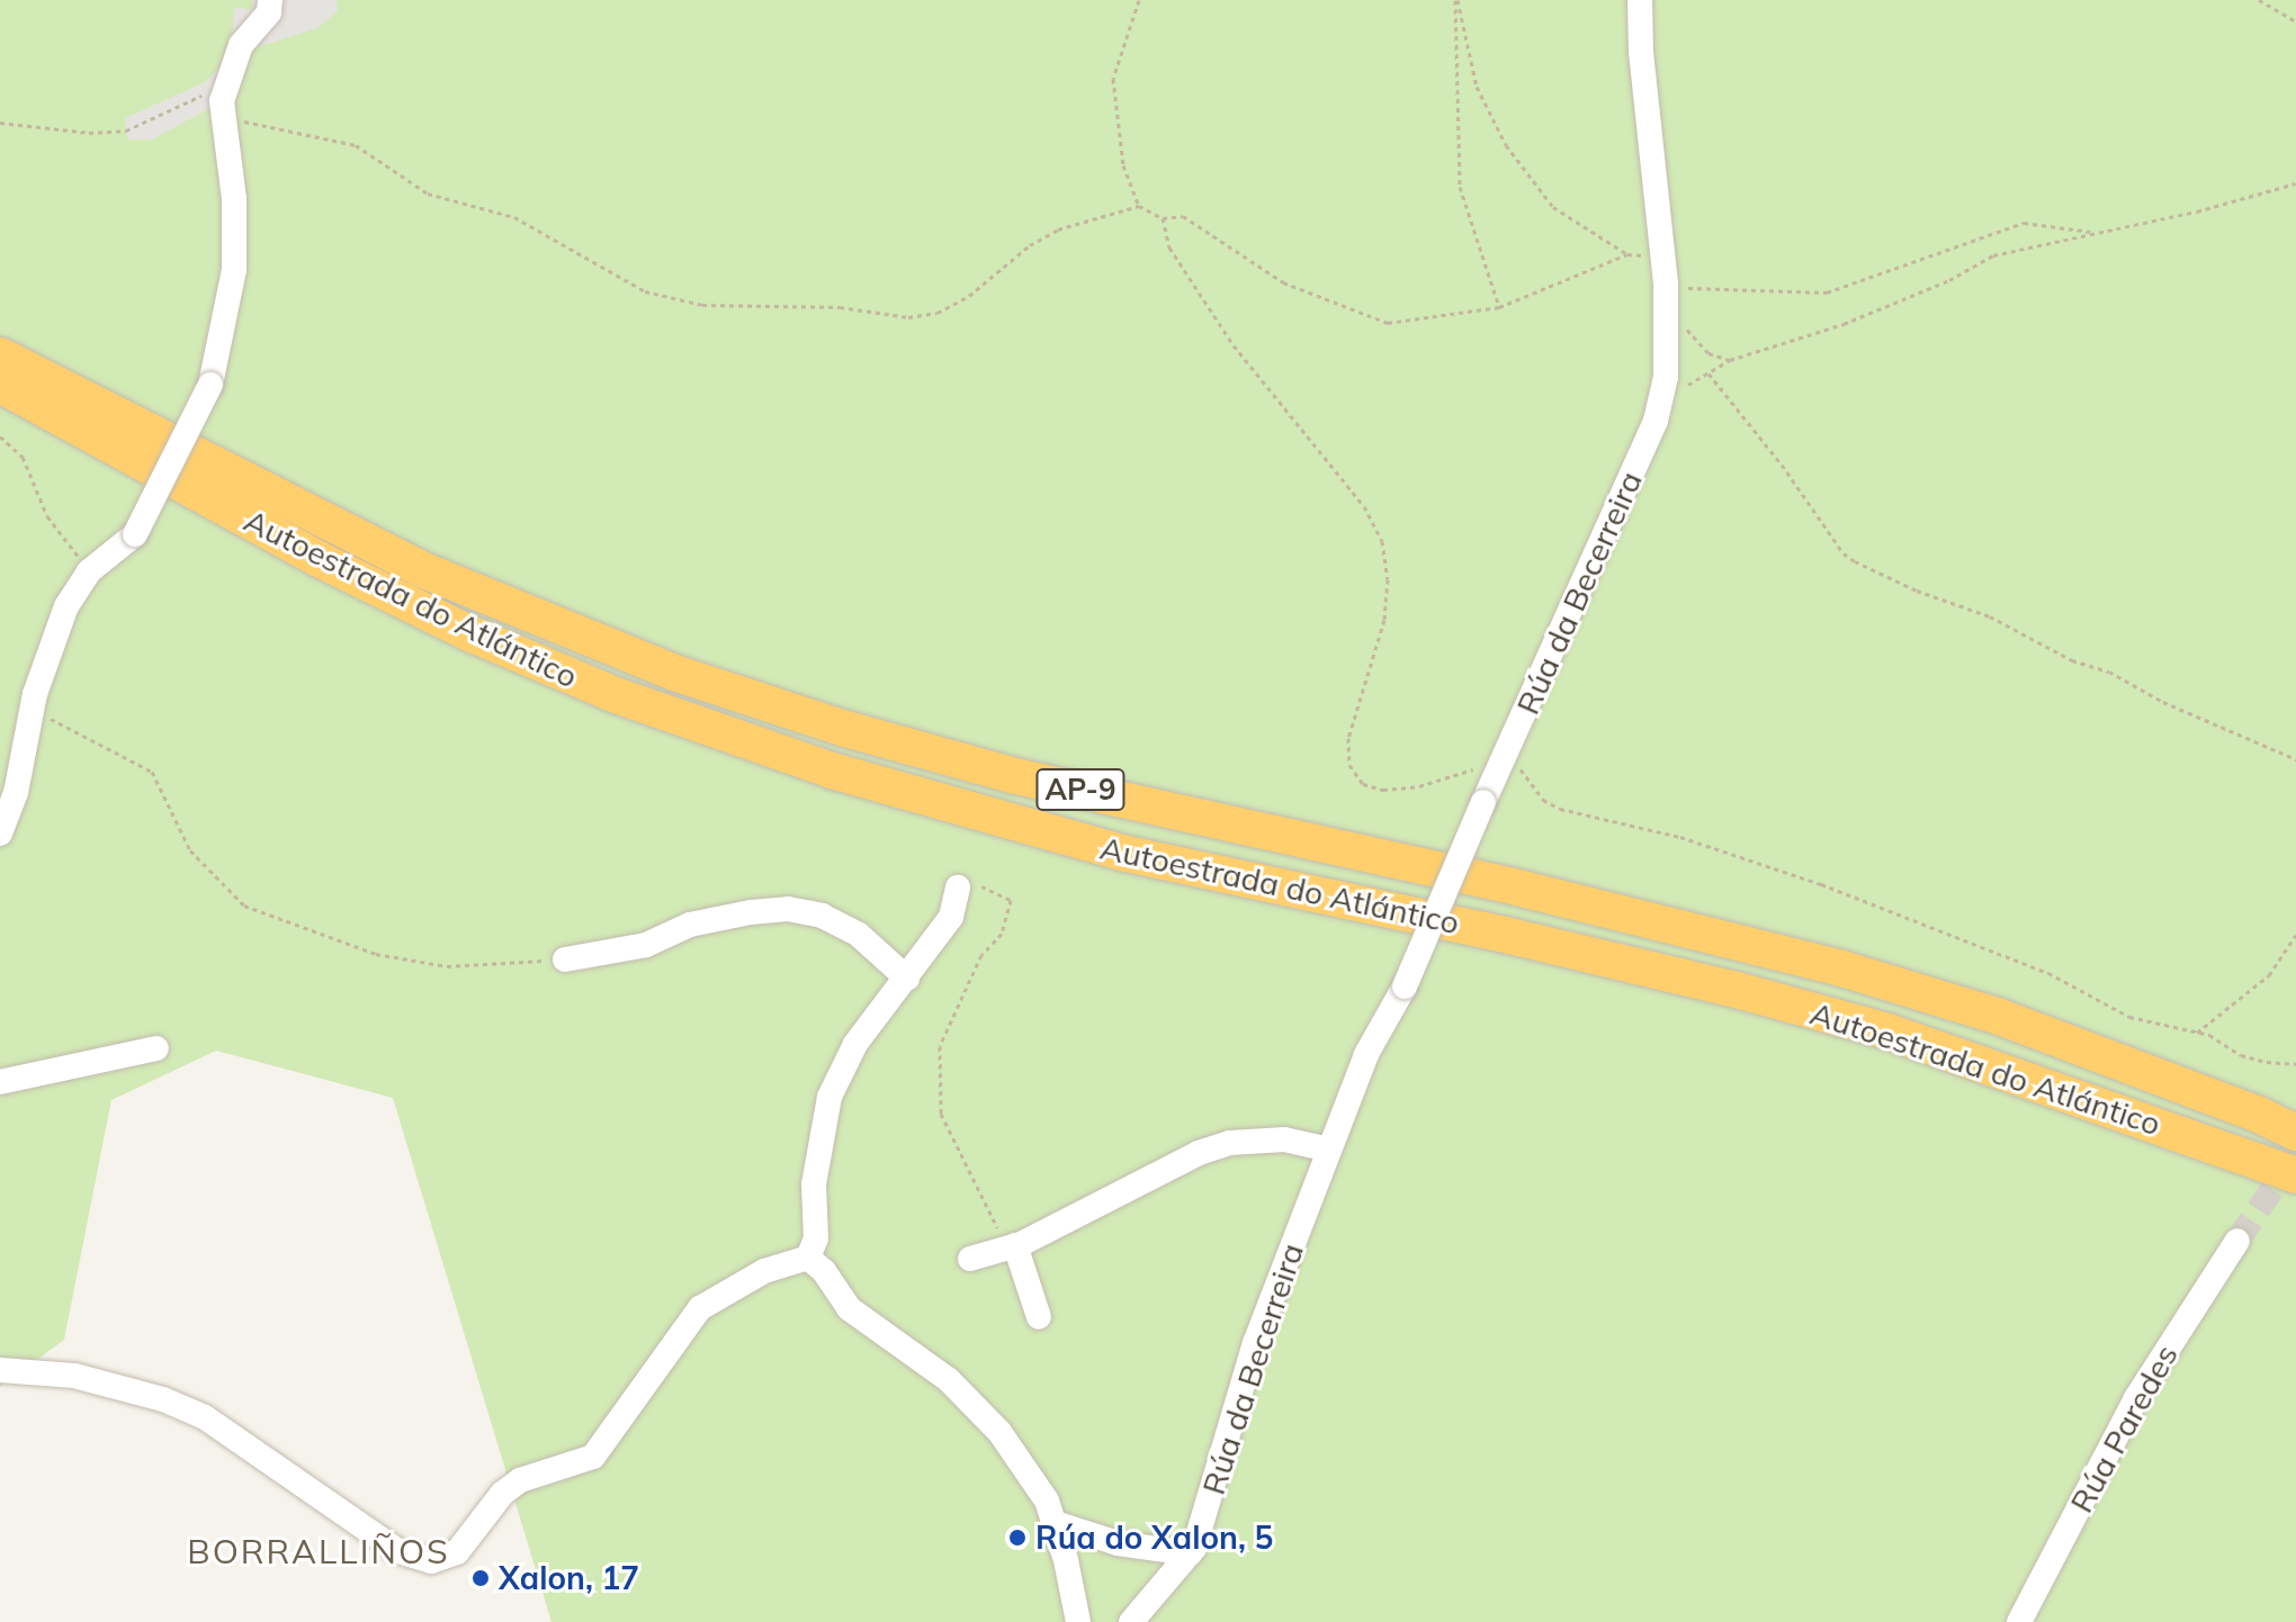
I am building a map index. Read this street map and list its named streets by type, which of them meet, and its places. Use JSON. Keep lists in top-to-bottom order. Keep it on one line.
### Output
{"streets":{"highway":["Autoestrada do Atlántico","AP-9"],"street":["Rúa da Becerreira","Rúa Paredes"]},"districts":["BORRALLIÑOS"],"places":["Rúa do Xalon, 5","Xalon, 17"]}
